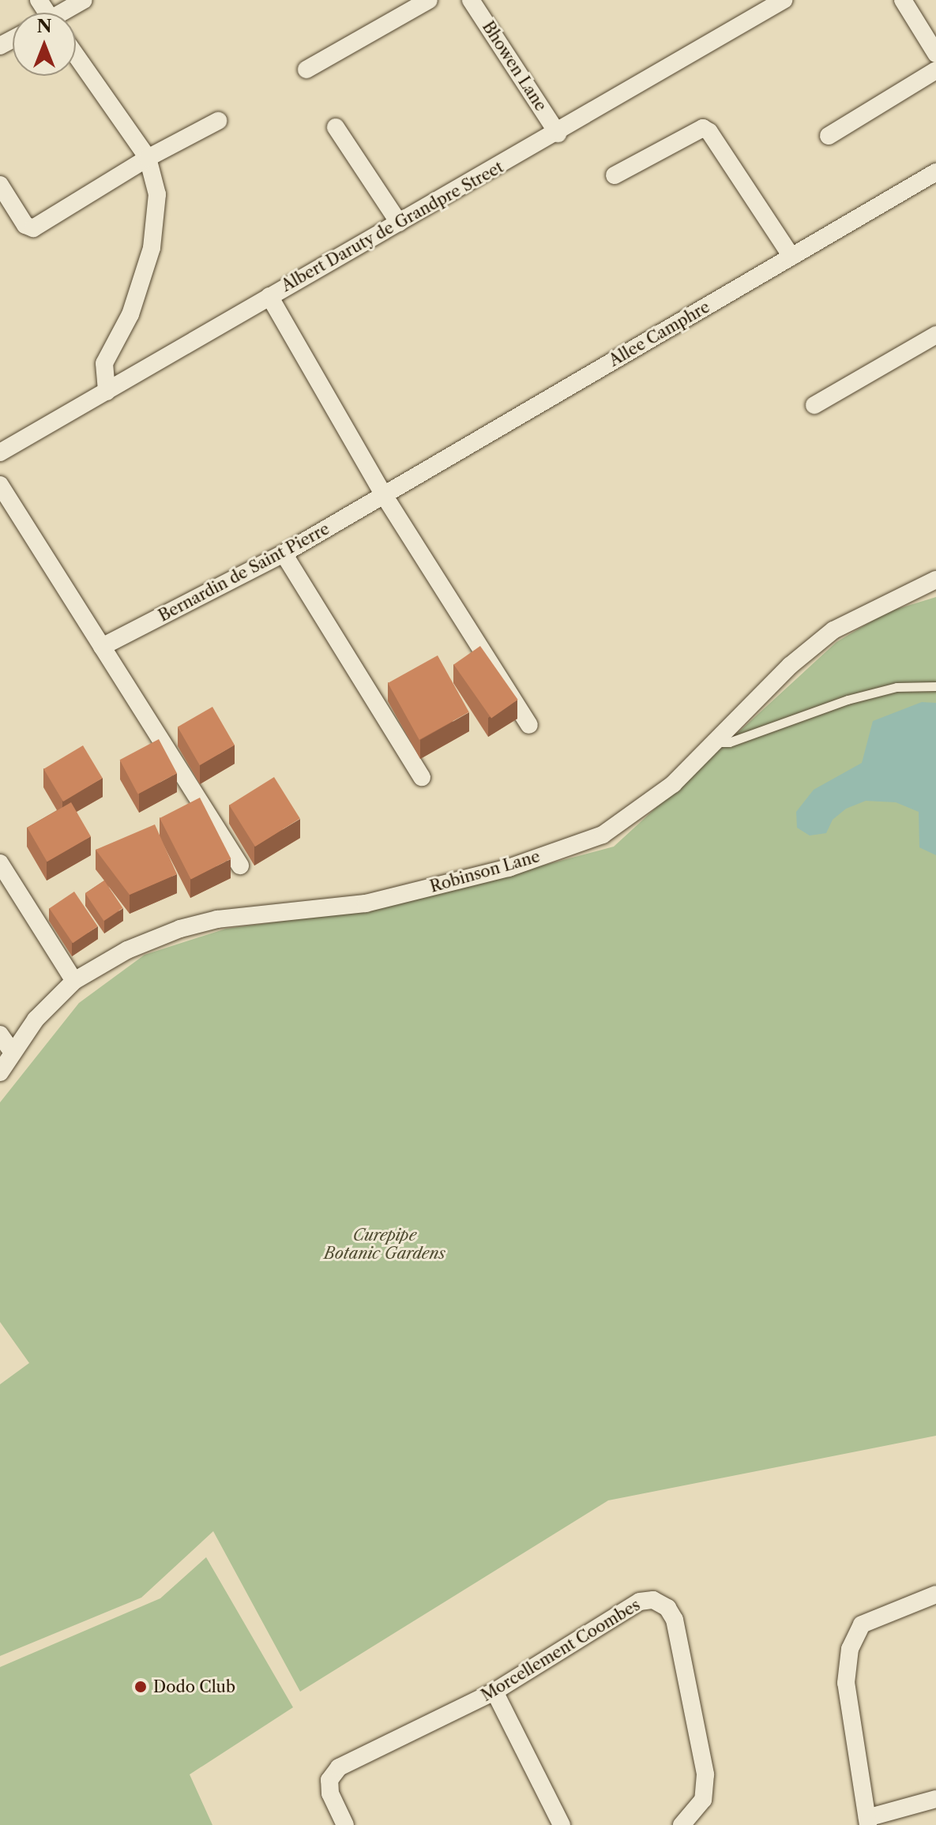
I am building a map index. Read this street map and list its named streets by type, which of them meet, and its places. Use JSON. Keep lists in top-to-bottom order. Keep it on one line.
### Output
{"streets":{"street":["Bhowen Lane","Albert Daruty de Grandpre Street","Allee Camphre","Bernardin de Saint Pierre","Robinson Lane","Morcellement Coombes"]},"crossings":[["Bhowen Lane","Albert Daruty de Grandpre Street"],["Allee Camphre","Bernardin de Saint Pierre"]],"parks":["Curepipe Botanic Gardens"],"places":["Dodo Club"],"north":"top"}
